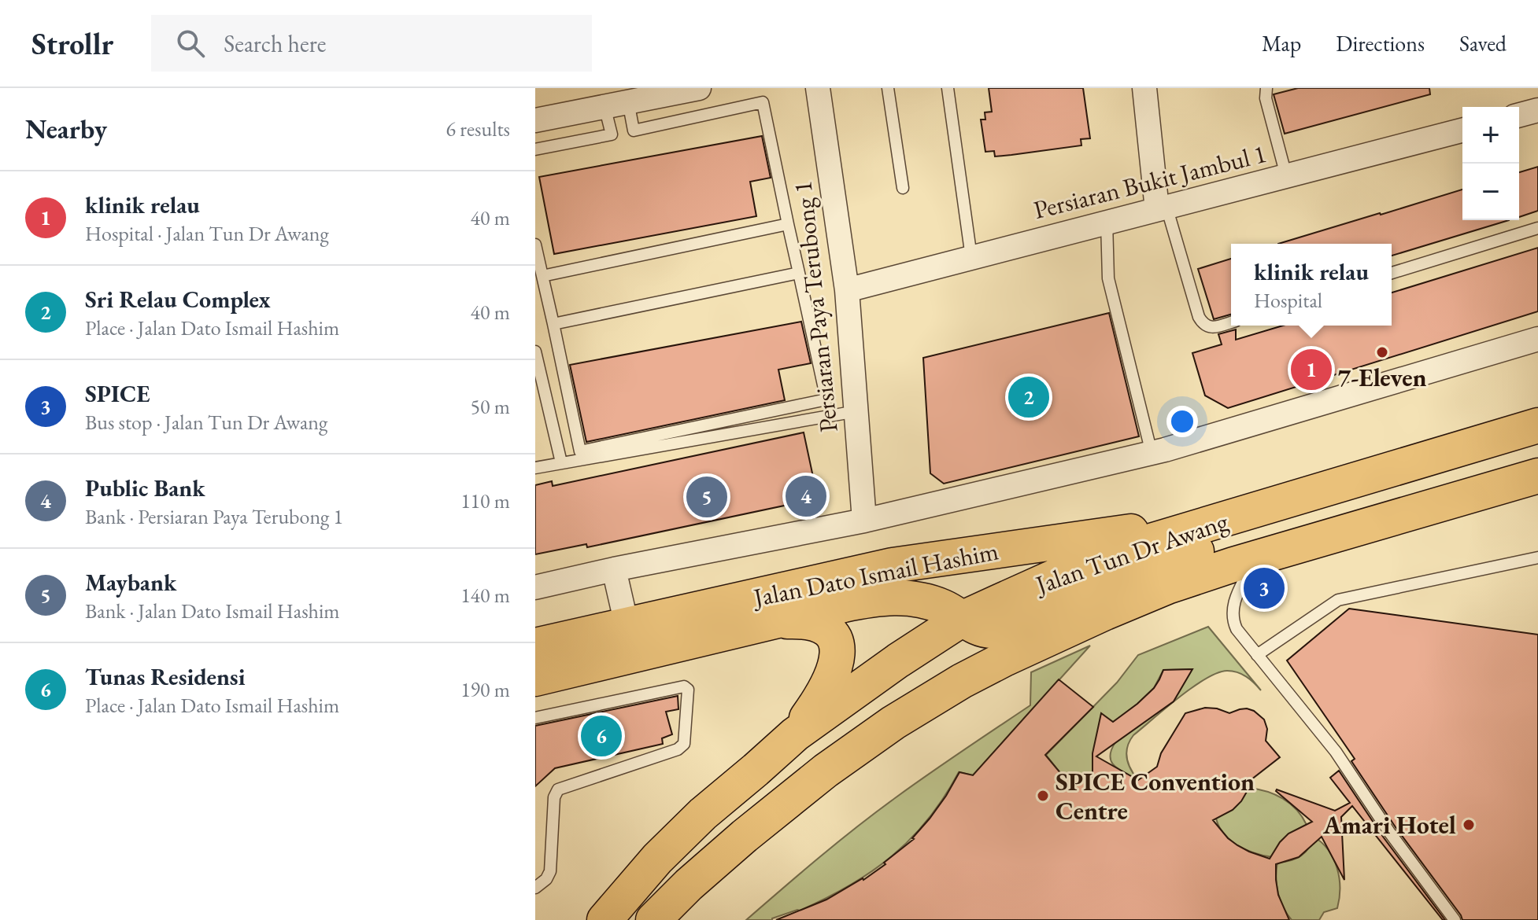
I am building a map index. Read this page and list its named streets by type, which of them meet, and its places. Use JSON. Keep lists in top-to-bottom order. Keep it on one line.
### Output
{"streets":{"main road":["Jalan Tun Dr Awang","Jalan Dato Ismail Hashim"],"street":["Persiaran Bukit Jambul 1","Persiaran Paya Terubong 1"]},"crossings":[["Persiaran Bukit Jambul 1","Persiaran Paya Terubong 1"],["Jalan Tun Dr Awang","Jalan Dato Ismail Hashim"]],"places":["7-Eleven","SPICE Convention Centre","Amari Hotel"],"page":{"header":"Strollr","search":"Search here","nav":["Map","Directions","Saved"],"heading":["Nearby","6 results"],"map_buttons":["+","−"],"list":[{"mark":"1","name":"klinik relau","note":"Hospital · Jalan Tun Dr Awang","value":"40 m"},{"mark":"2","name":"Sri Relau Complex","note":"Place · Jalan Dato Ismail Hashim","value":"40 m"},{"mark":"3","name":"SPICE","note":"Bus stop · Jalan Tun Dr Awang","value":"50 m"},{"mark":"4","name":"Public Bank","note":"Bank · Persiaran Paya Terubong 1","value":"110 m"},{"mark":"5","name":"Maybank","note":"Bank · Jalan Dato Ismail Hashim","value":"140 m"},{"mark":"6","name":"Tunas Residensi","note":"Place · Jalan Dato Ismail Hashim","value":"190 m"}],"popup":["klinik relau","Hospital"],"pins":["1","2","4","5","3","6"]}}
